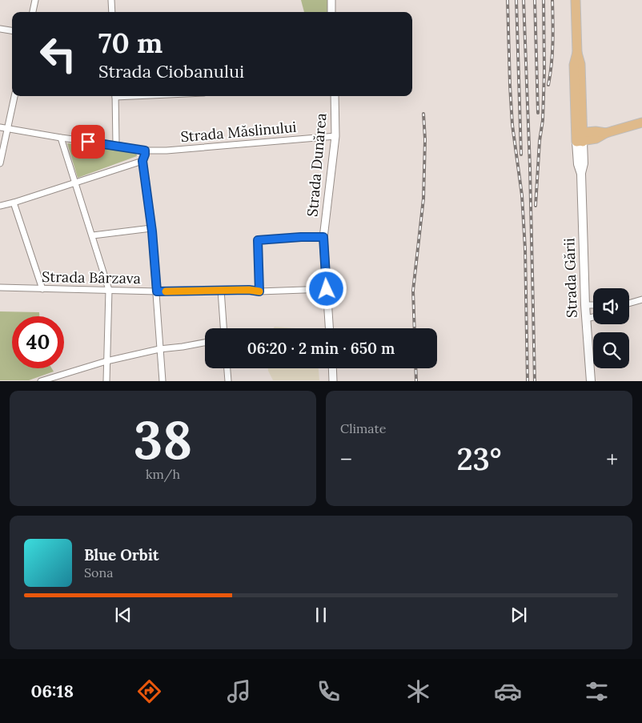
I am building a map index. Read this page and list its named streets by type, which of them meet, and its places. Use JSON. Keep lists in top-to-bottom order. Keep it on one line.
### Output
{"streets":{"main road":["Strada Gării"],"street":["Strada Măslinului","Strada Dunărea","Strada Bârzava"]},"crossings":[["Strada Măslinului","Strada Dunărea"],["Strada Dunărea","Strada Bârzava"]],"page":{"turn":["70 m","Strada Ciobanului"],"limit":"40","trip":"06:20 · 2 min · 650 m","tile":[["38","km/h"],"Climate"],"heat":["−","23°","+"],"song":["Blue Orbit","Sona"],"tabs":"06:18"}}
